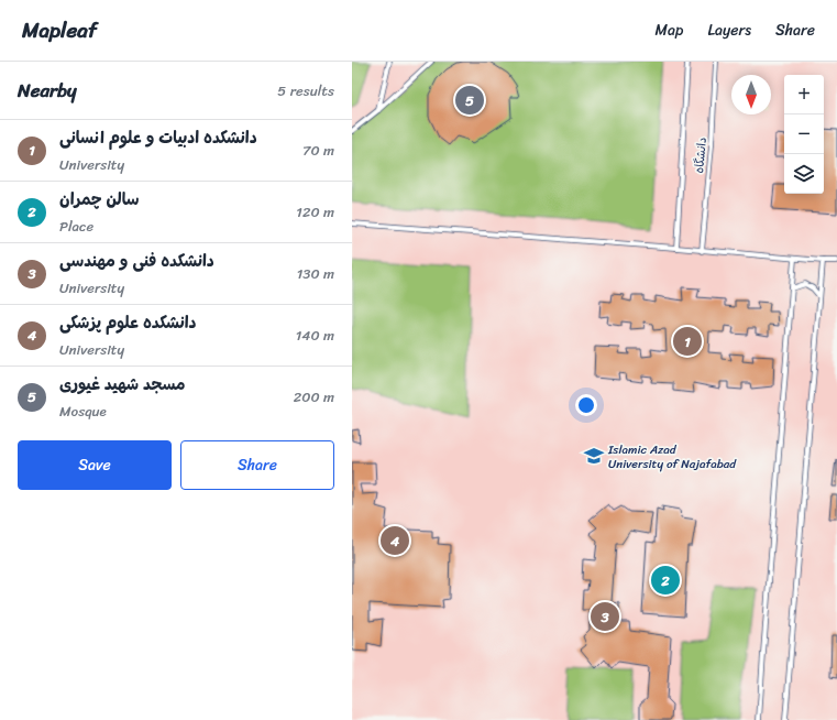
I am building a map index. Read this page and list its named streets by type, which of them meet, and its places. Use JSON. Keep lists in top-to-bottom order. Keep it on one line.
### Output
{"streets":{"lane":["دانشگاه"]},"places":{"school or university":["Islamic Azad University of Najafabad"]},"north":"bottom","page":{"header":"Mapleaf","nav":["Map","Layers","Share"],"heading":["Nearby","5 results"],"map_buttons":["+","−"],"pins":["5","1","4","2","3"],"list":[{"mark":"1","name":"دانشکده ادبیات و علوم انسانی","note":"University","value":"70 m"},{"mark":"2","name":"سالن چمران","note":"Place","value":"120 m"},{"mark":"3","name":"دانشکده فنی و مهندسی","note":"University","value":"130 m"},{"mark":"4","name":"دانشکده علوم پزشکی","note":"University","value":"140 m"},{"mark":"5","name":"مسجد شهید غیوری","note":"Mosque","value":"200 m"}],"buttons":["Save","Share"]}}
